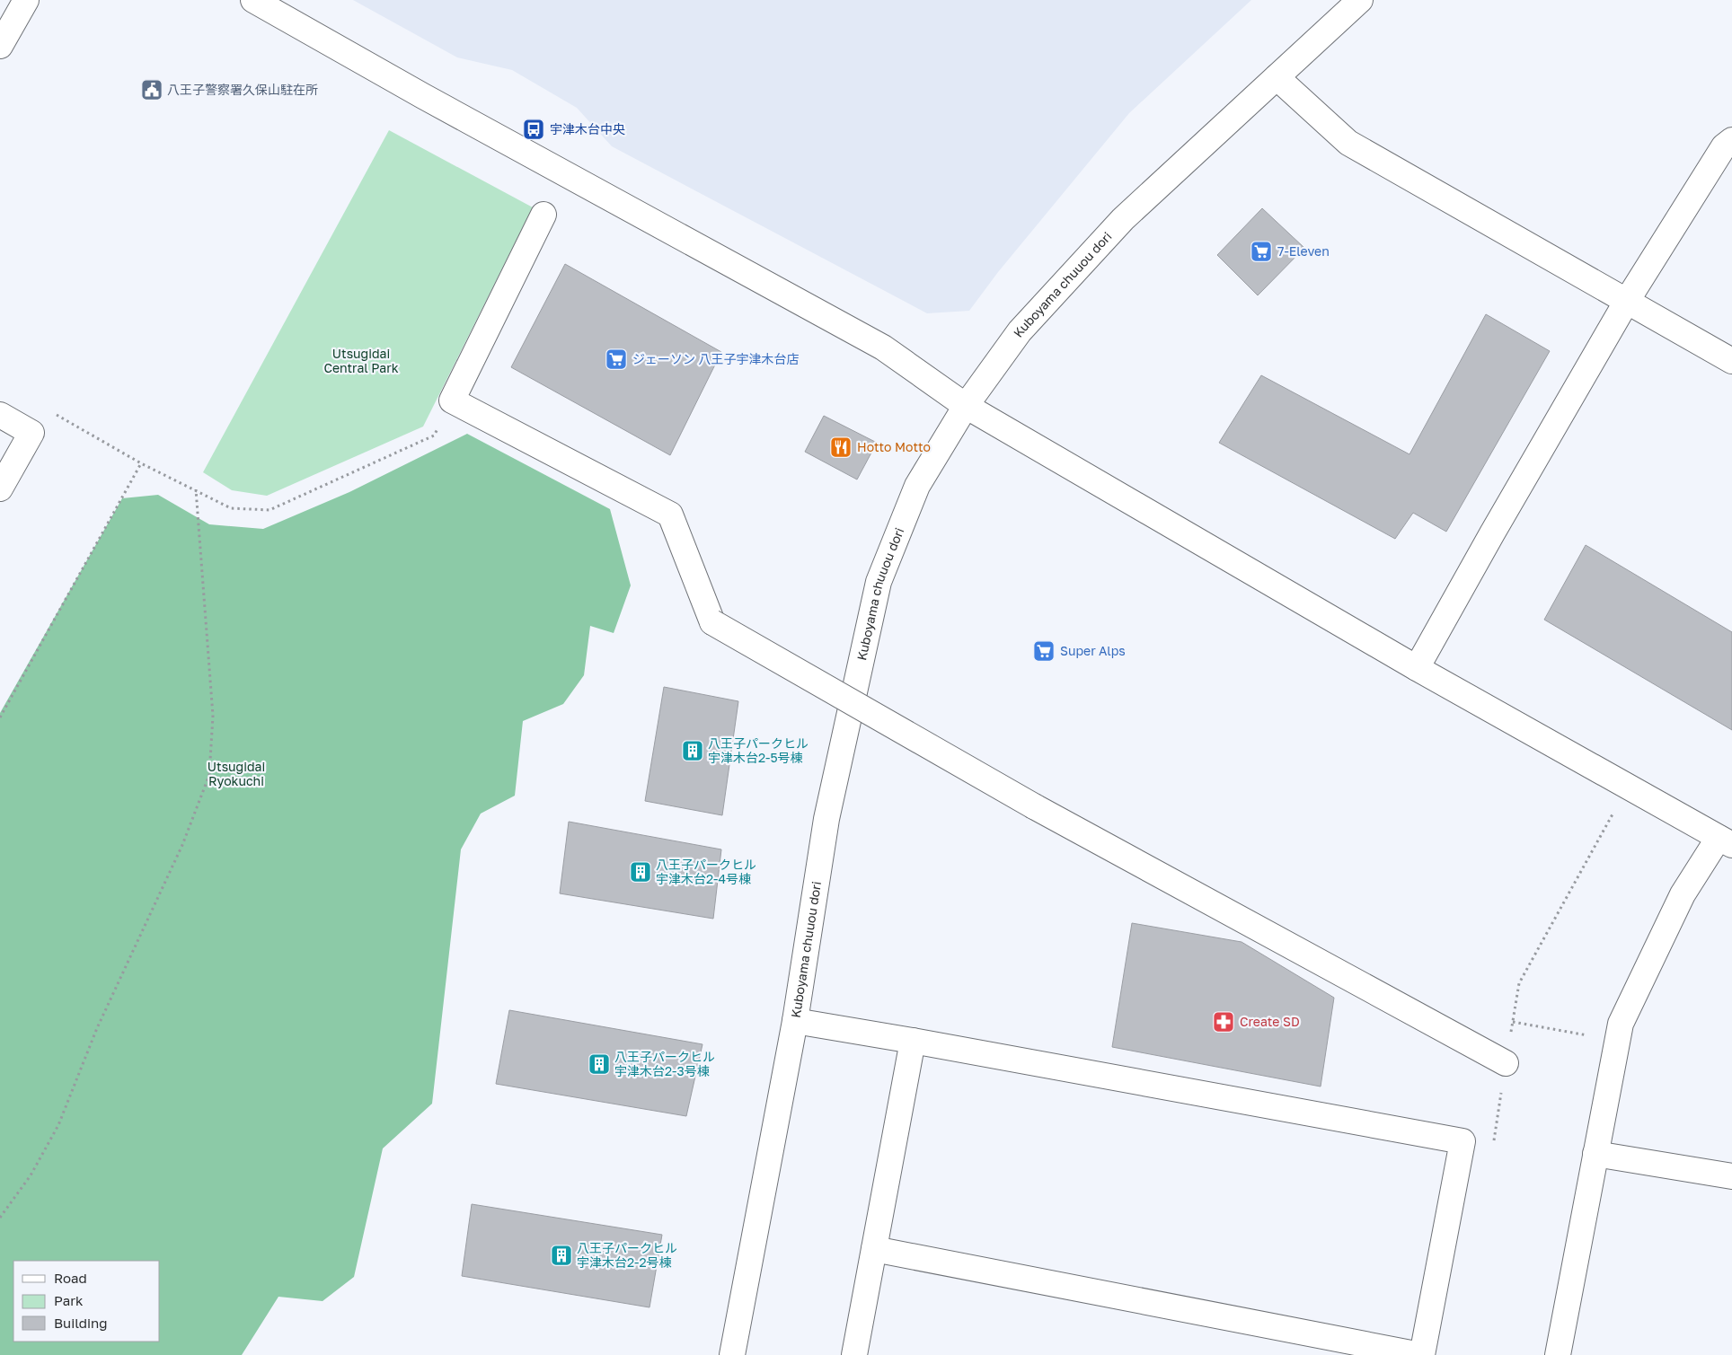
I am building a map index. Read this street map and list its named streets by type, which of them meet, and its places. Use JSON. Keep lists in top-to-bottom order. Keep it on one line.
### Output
{"streets":{"street":["Kuboyama chuuou dori"]},"parks":["Utsugidai Central Park","Utsugidai Ryokuchi"],"places":{"public building":["八王子警察署久保山駐在所"],"bus stop":["宇津木台中央"],"supermarket":["7-Eleven","ジェーソン 八王子宇津木台店","Super Alps"],"restaurant":["Hotto Motto"],"building":["八王子パークヒル 宇津木台2-5号棟","八王子パークヒル 宇津木台2-4号棟","八王子パークヒル 宇津木台2-3号棟","八王子パークヒル 宇津木台2-2号棟"],"pharmacy":["Create SD"]},"legend":["Road","Park","Building"]}
